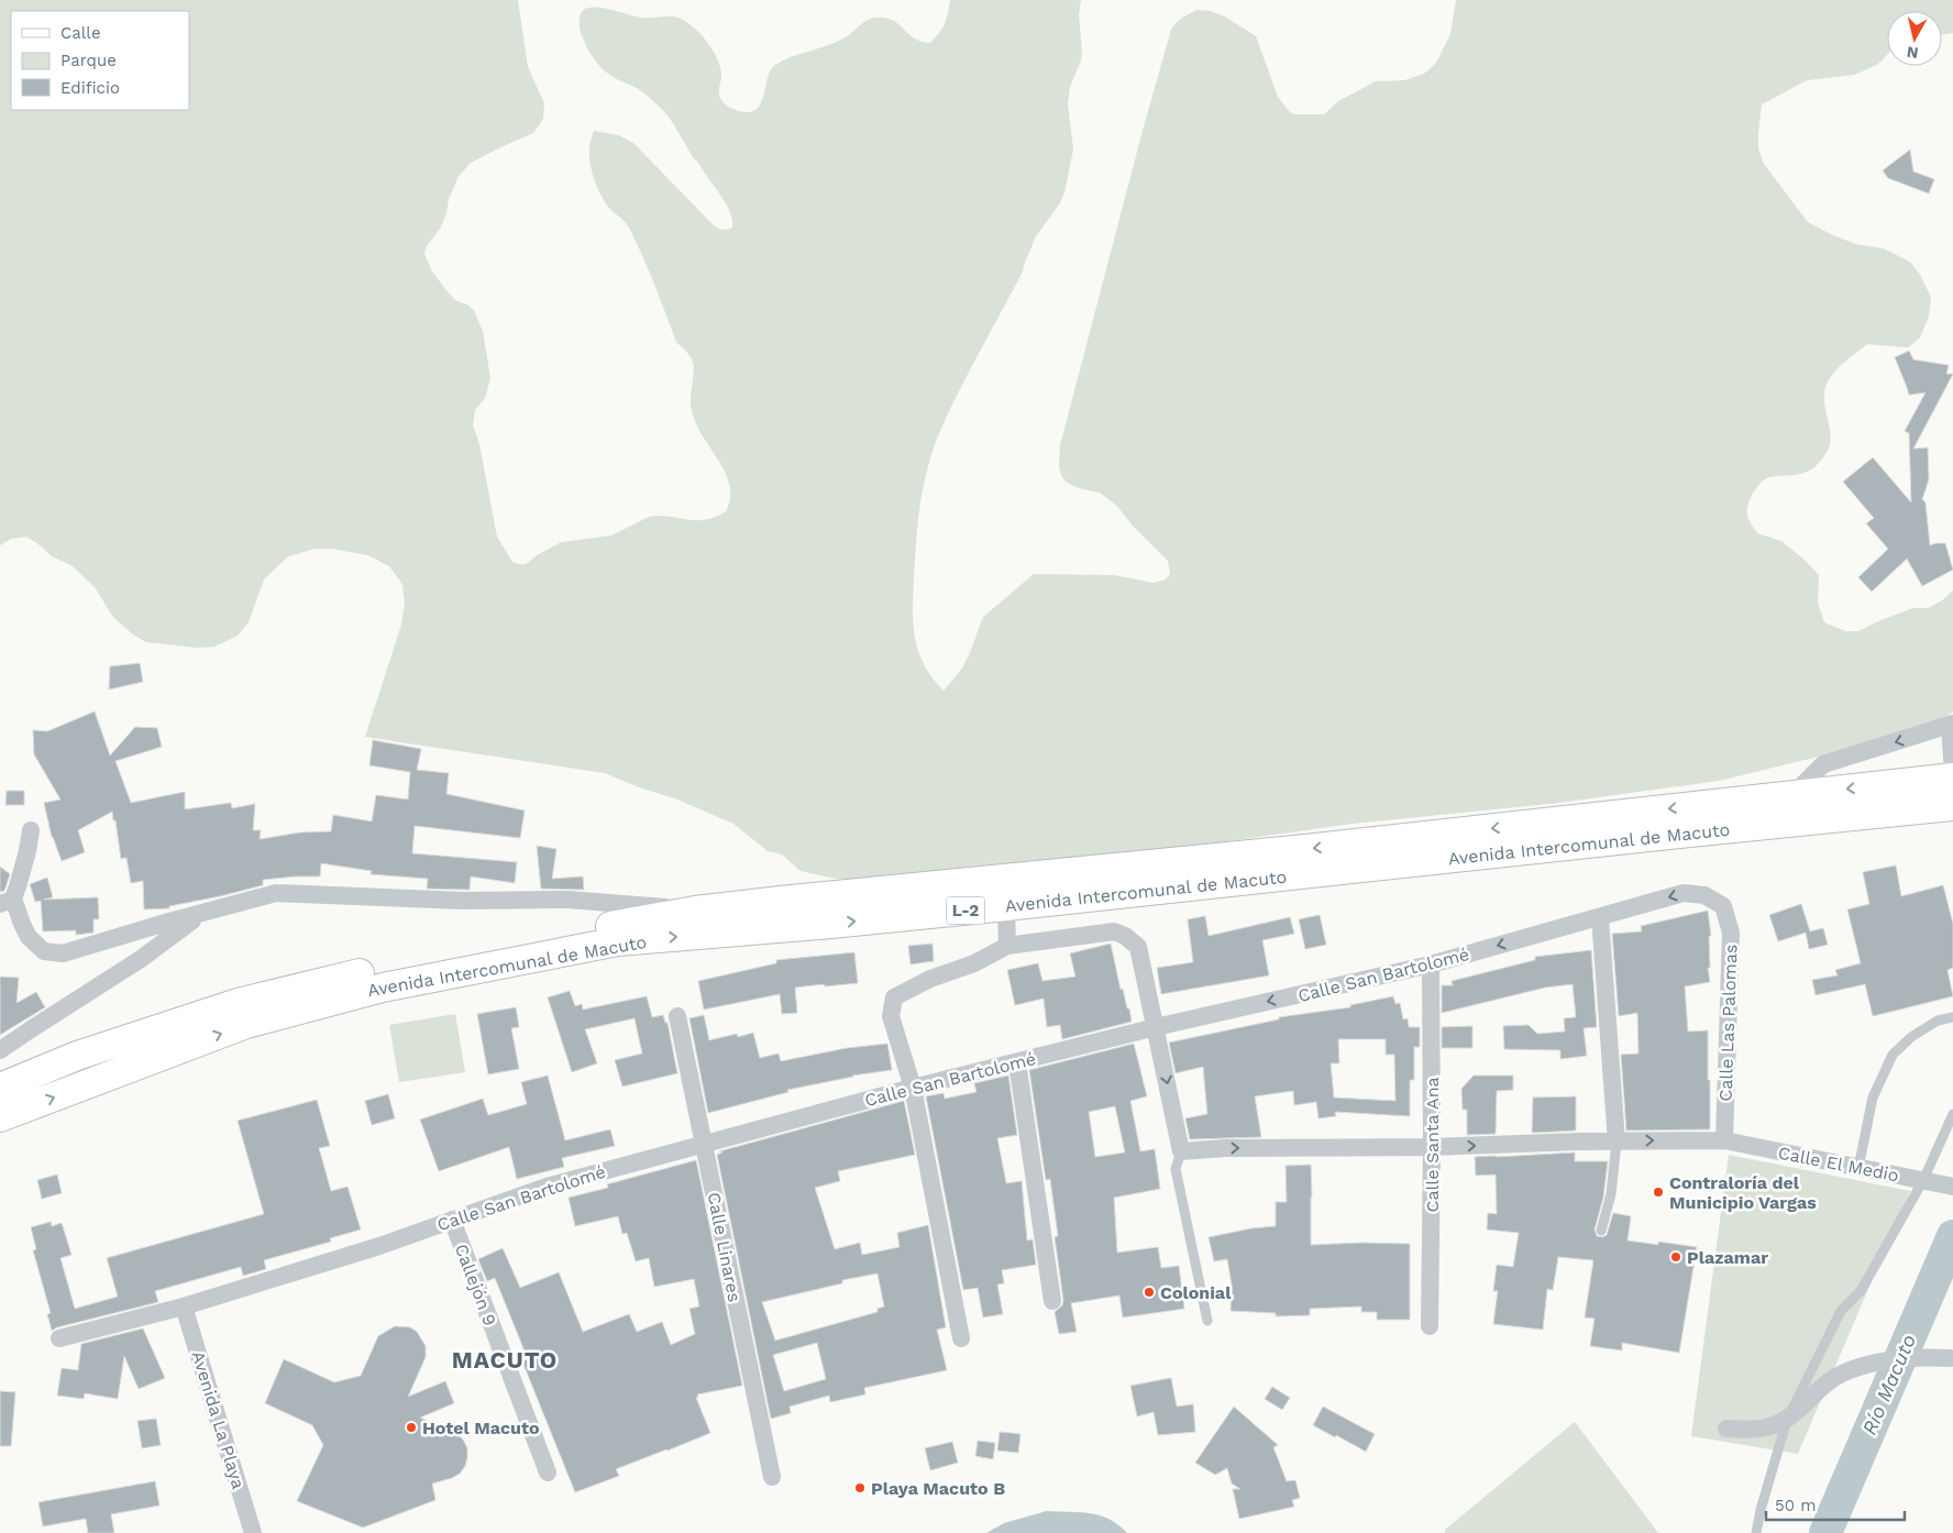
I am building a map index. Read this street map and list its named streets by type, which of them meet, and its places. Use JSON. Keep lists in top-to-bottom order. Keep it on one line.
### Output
{"streets":{"main road":["Avenida Intercomunal de Macuto","L-2"],"street":["Calle San Bartolomé","Calle Las Palomas","Calle Santa Ana","Calle El Medio","Calle Linares","Callejón 9","Avenida La Playa"]},"crossings":[["Calle San Bartolomé","Calle Las Palomas"],["Calle San Bartolomé","Calle Santa Ana"],["Calle San Bartolomé","Calle Linares"],["Calle San Bartolomé","Callejón 9"],["Calle San Bartolomé","Avenida La Playa"],["Calle Las Palomas","Calle El Medio"],["Calle Santa Ana","Calle El Medio"]],"one_way":["Calle El Medio"],"districts":["MACUTO"],"water":["Río Macuto"],"places":["Contraloría del Municipio Vargas","Plazamar","Colonial","Hotel Macuto","Playa Macuto B"],"legend":["Calle","Parque","Edificio"],"scale_bar":"50 m","north":"bottom"}
